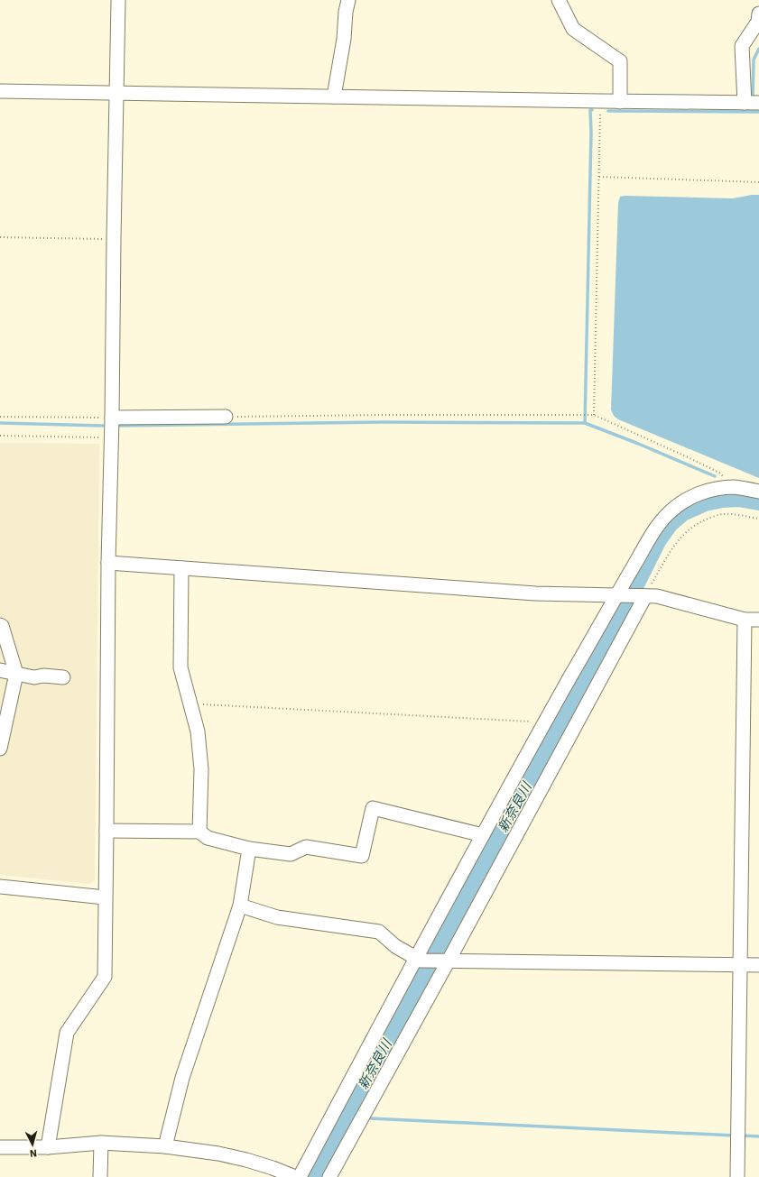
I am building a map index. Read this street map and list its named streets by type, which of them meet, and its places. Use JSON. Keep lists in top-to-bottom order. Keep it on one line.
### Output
{"water":["新奈良川"],"north":"bottom"}
